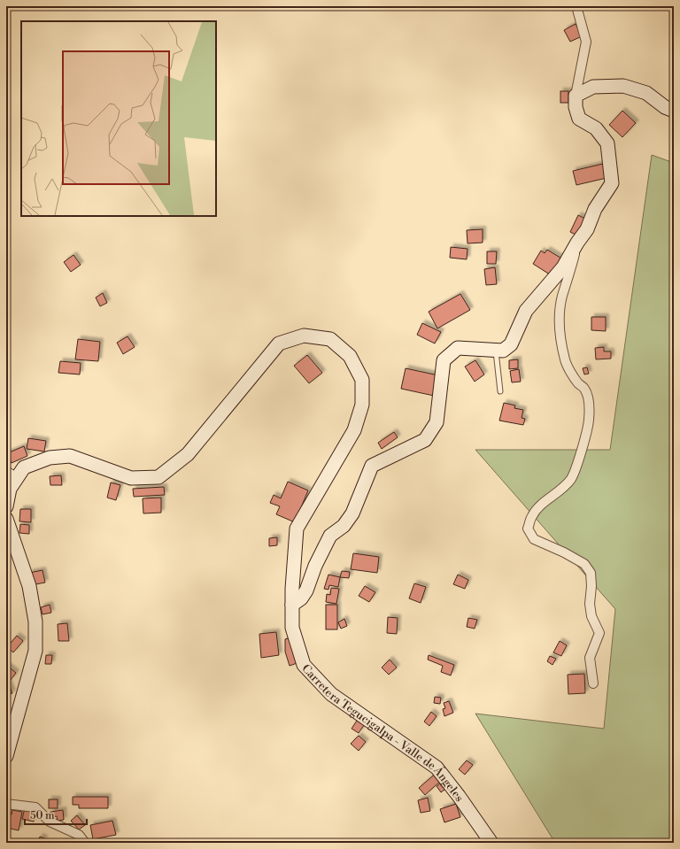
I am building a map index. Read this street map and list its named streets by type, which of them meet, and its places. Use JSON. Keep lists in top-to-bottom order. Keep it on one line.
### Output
{"streets":{"main road":["Carretera Tegucigalpa - Valle de Ángeles"]},"scale_bar":"50 m"}
